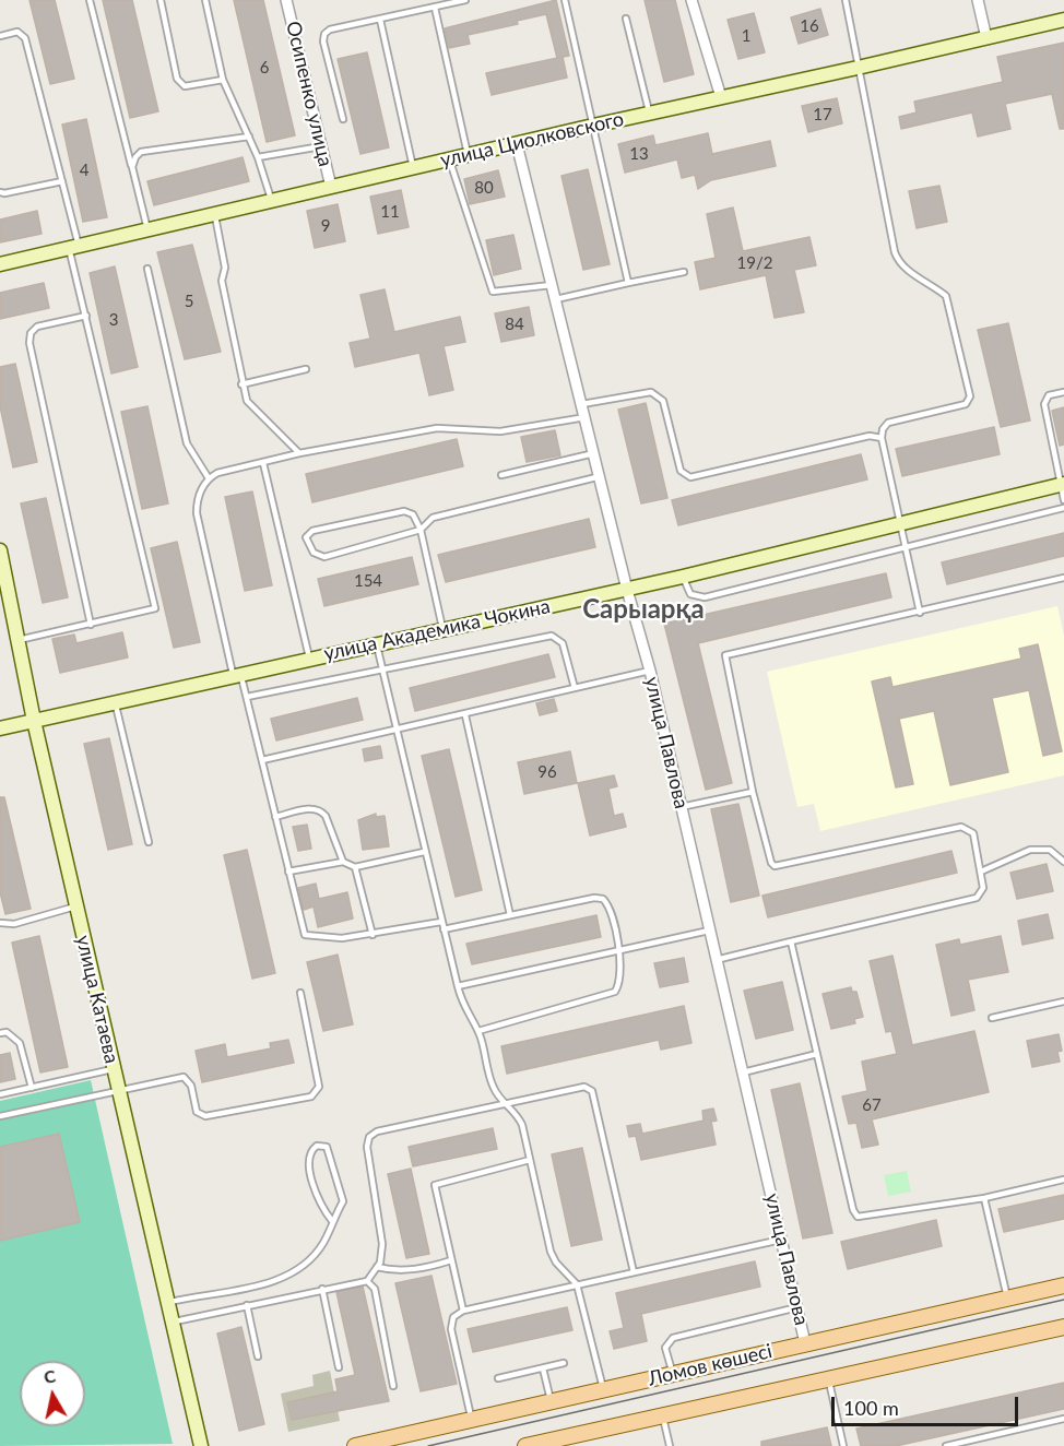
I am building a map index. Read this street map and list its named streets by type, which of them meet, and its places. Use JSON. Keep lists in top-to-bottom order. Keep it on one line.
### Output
{"streets":{"main road":["Ломов көшесі"],"street":["Осипенко улица","улица Циолковского","улица Академика Чокина","улица Павлова","улица Катаева"]},"crossings":[["Осипенко улица","улица Циолковского"],["улица Циолковского","улица Павлова"],["улица Академика Чокина","улица Павлова"],["улица Академика Чокина","улица Катаева"],["улица Павлова","Ломов көшесі"]],"districts":["Сарыарқа"],"house_numbers":["16","1","6","17","13","4","80","11","9","19/2","5","3","84","154","96","67"],"scale_bar":"100 m","north":"top"}
